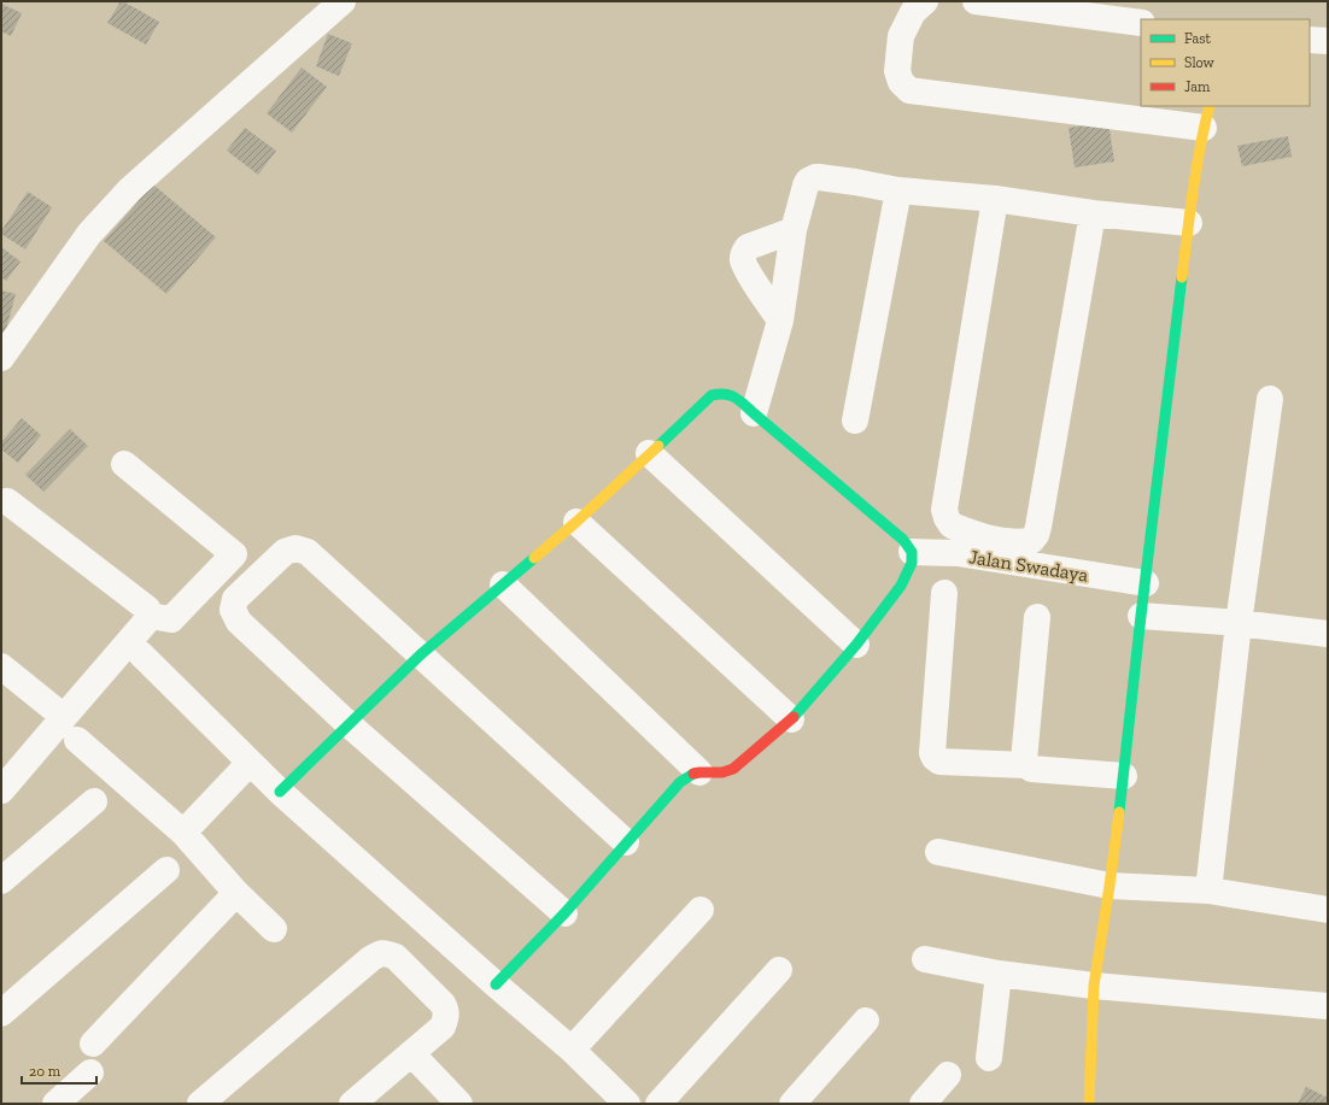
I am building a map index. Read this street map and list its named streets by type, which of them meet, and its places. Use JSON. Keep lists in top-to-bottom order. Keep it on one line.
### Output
{"streets":{"street":["Jalan Swadaya"]},"legend":["Fast","Slow","Jam"],"scale_bar":"20 m"}
